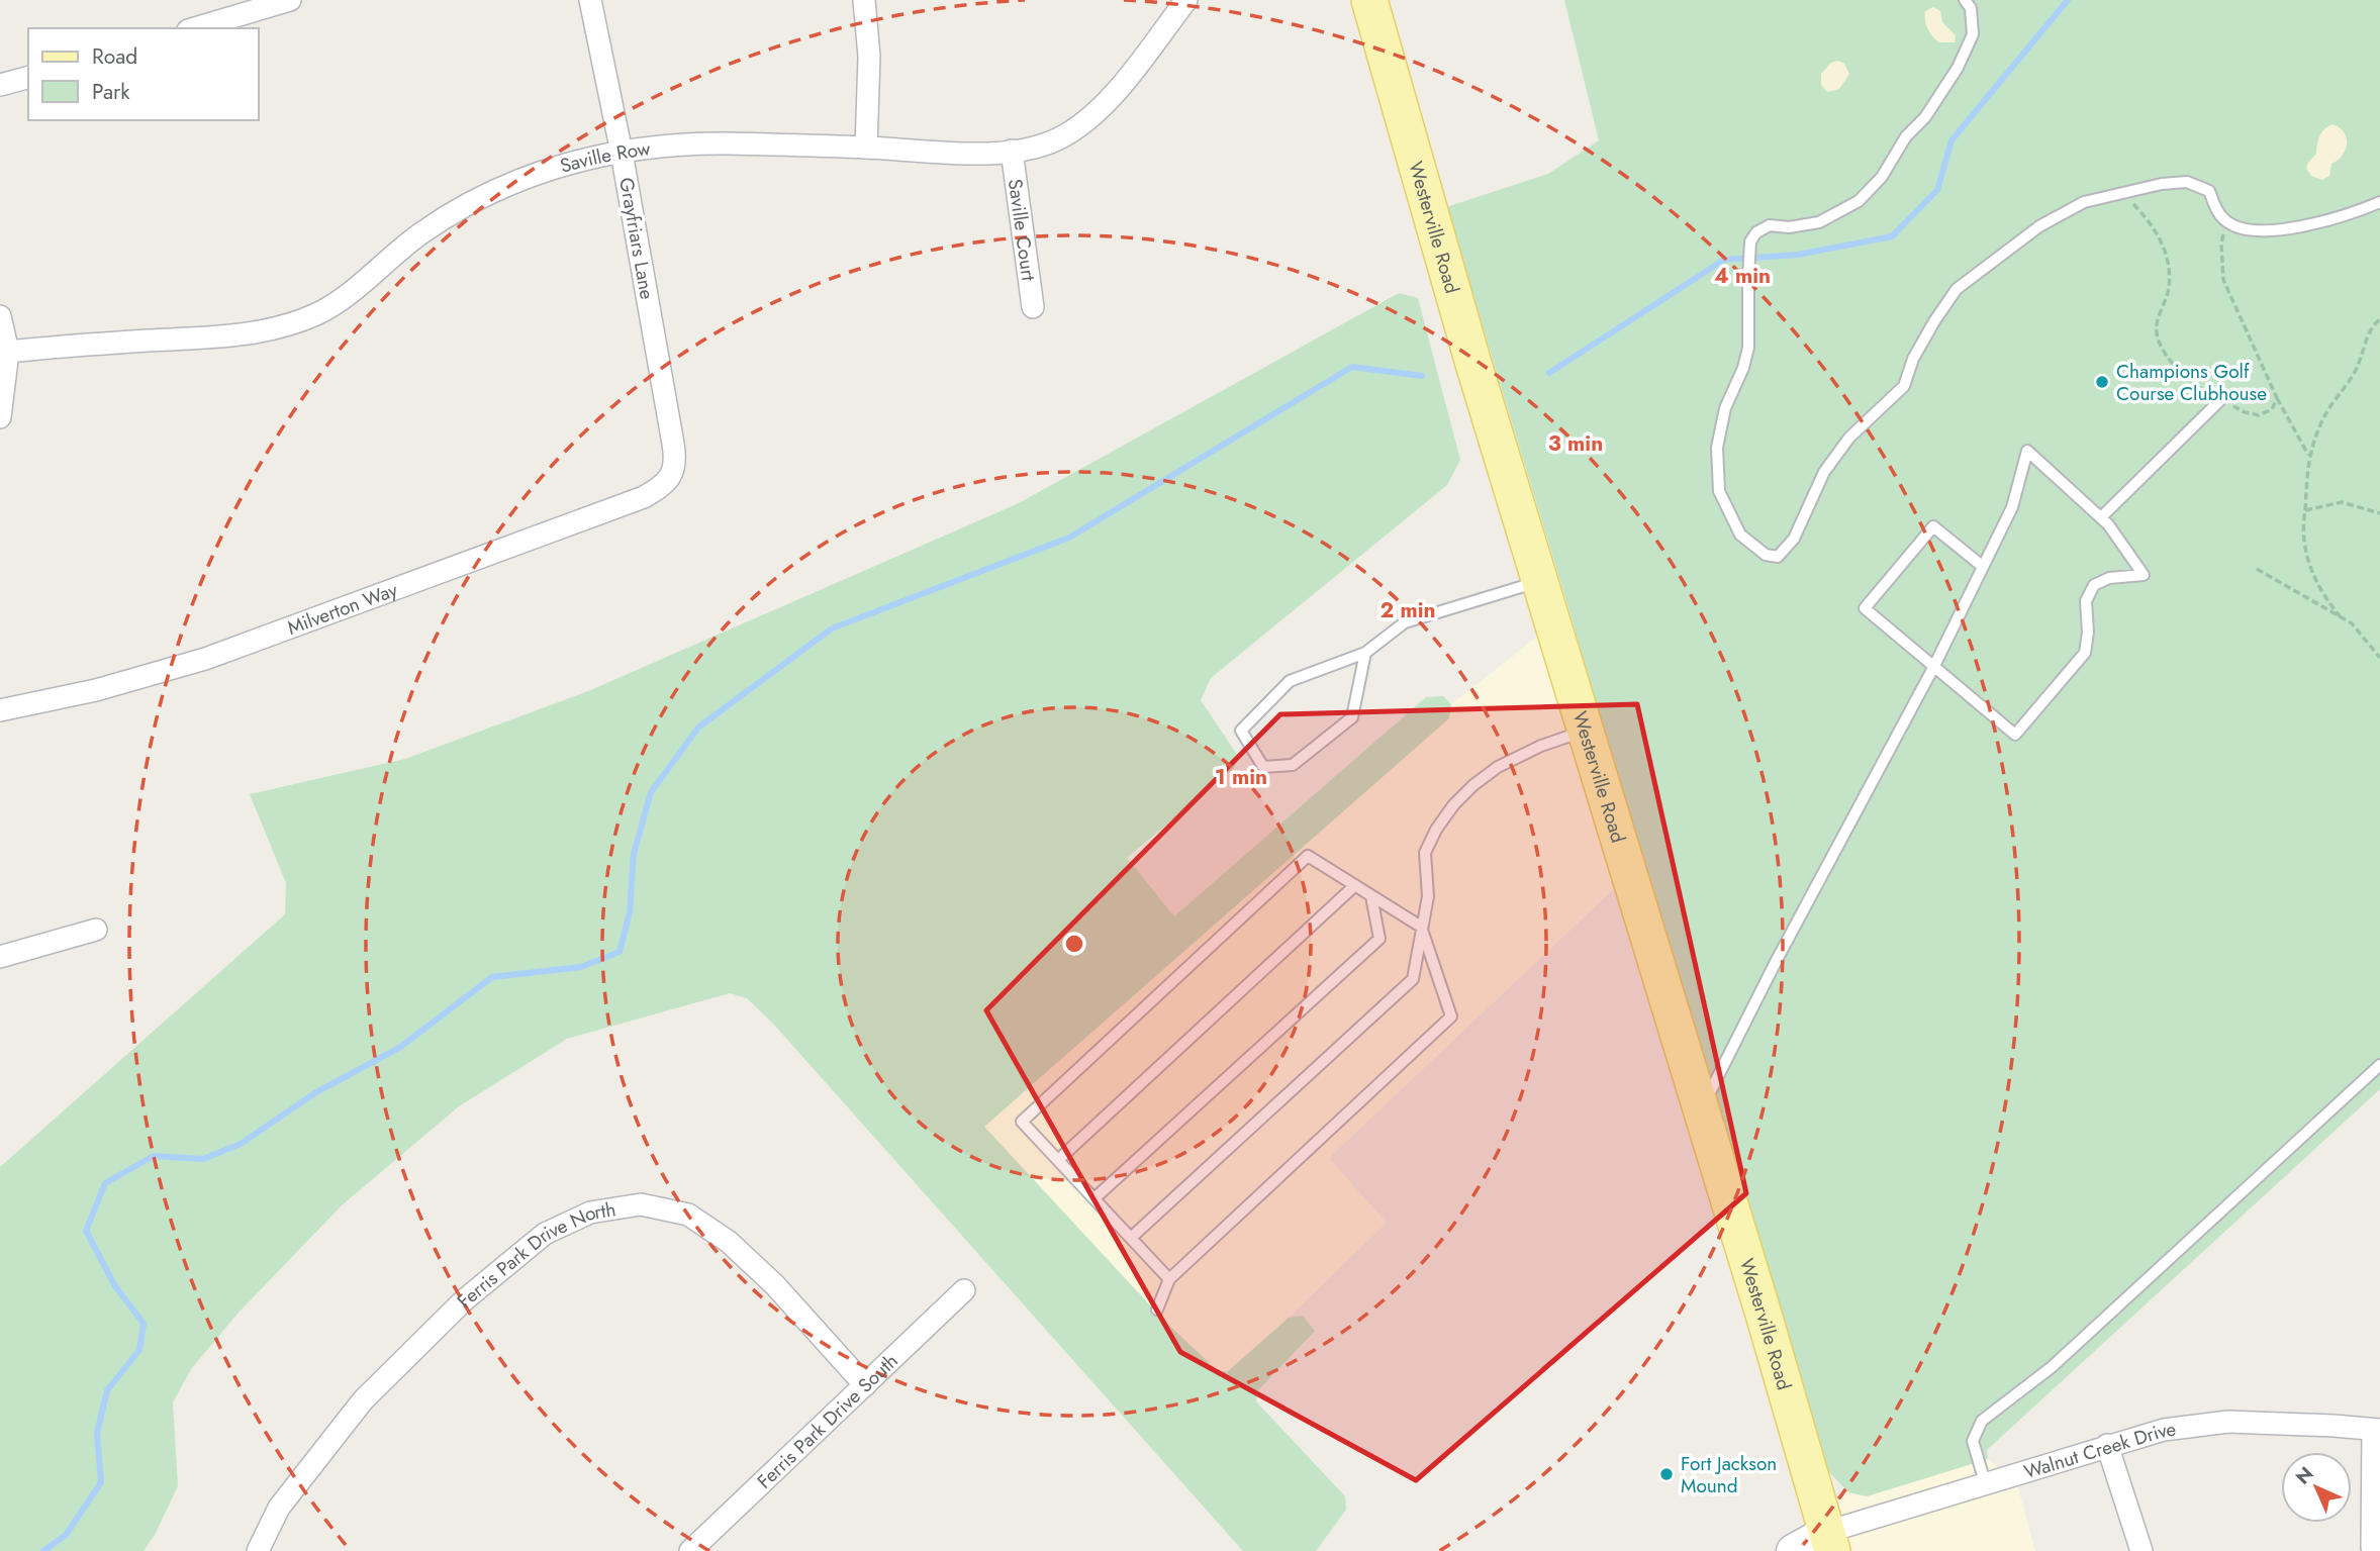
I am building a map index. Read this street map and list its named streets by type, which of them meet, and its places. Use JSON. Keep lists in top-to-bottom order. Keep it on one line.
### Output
{"streets":{"main road":["Westerville Road"],"street":["Saville Row","Saville Court","Grayfriars Lane","Milverton Way","Ferris Park Drive North","Ferris Park Drive South","Walnut Creek Drive"]},"crossings":[["Saville Row","Saville Court"],["Saville Row","Grayfriars Lane"],["Westerville Road","Walnut Creek Drive"],["Grayfriars Lane","Milverton Way"],["Ferris Park Drive North","Ferris Park Drive South"]],"places":["Champions Golf Course Clubhouse","Fort Jackson Mound"],"legend":["Road","Park"],"north":"top left","rings":["4 min","3 min","2 min","1 min"]}
